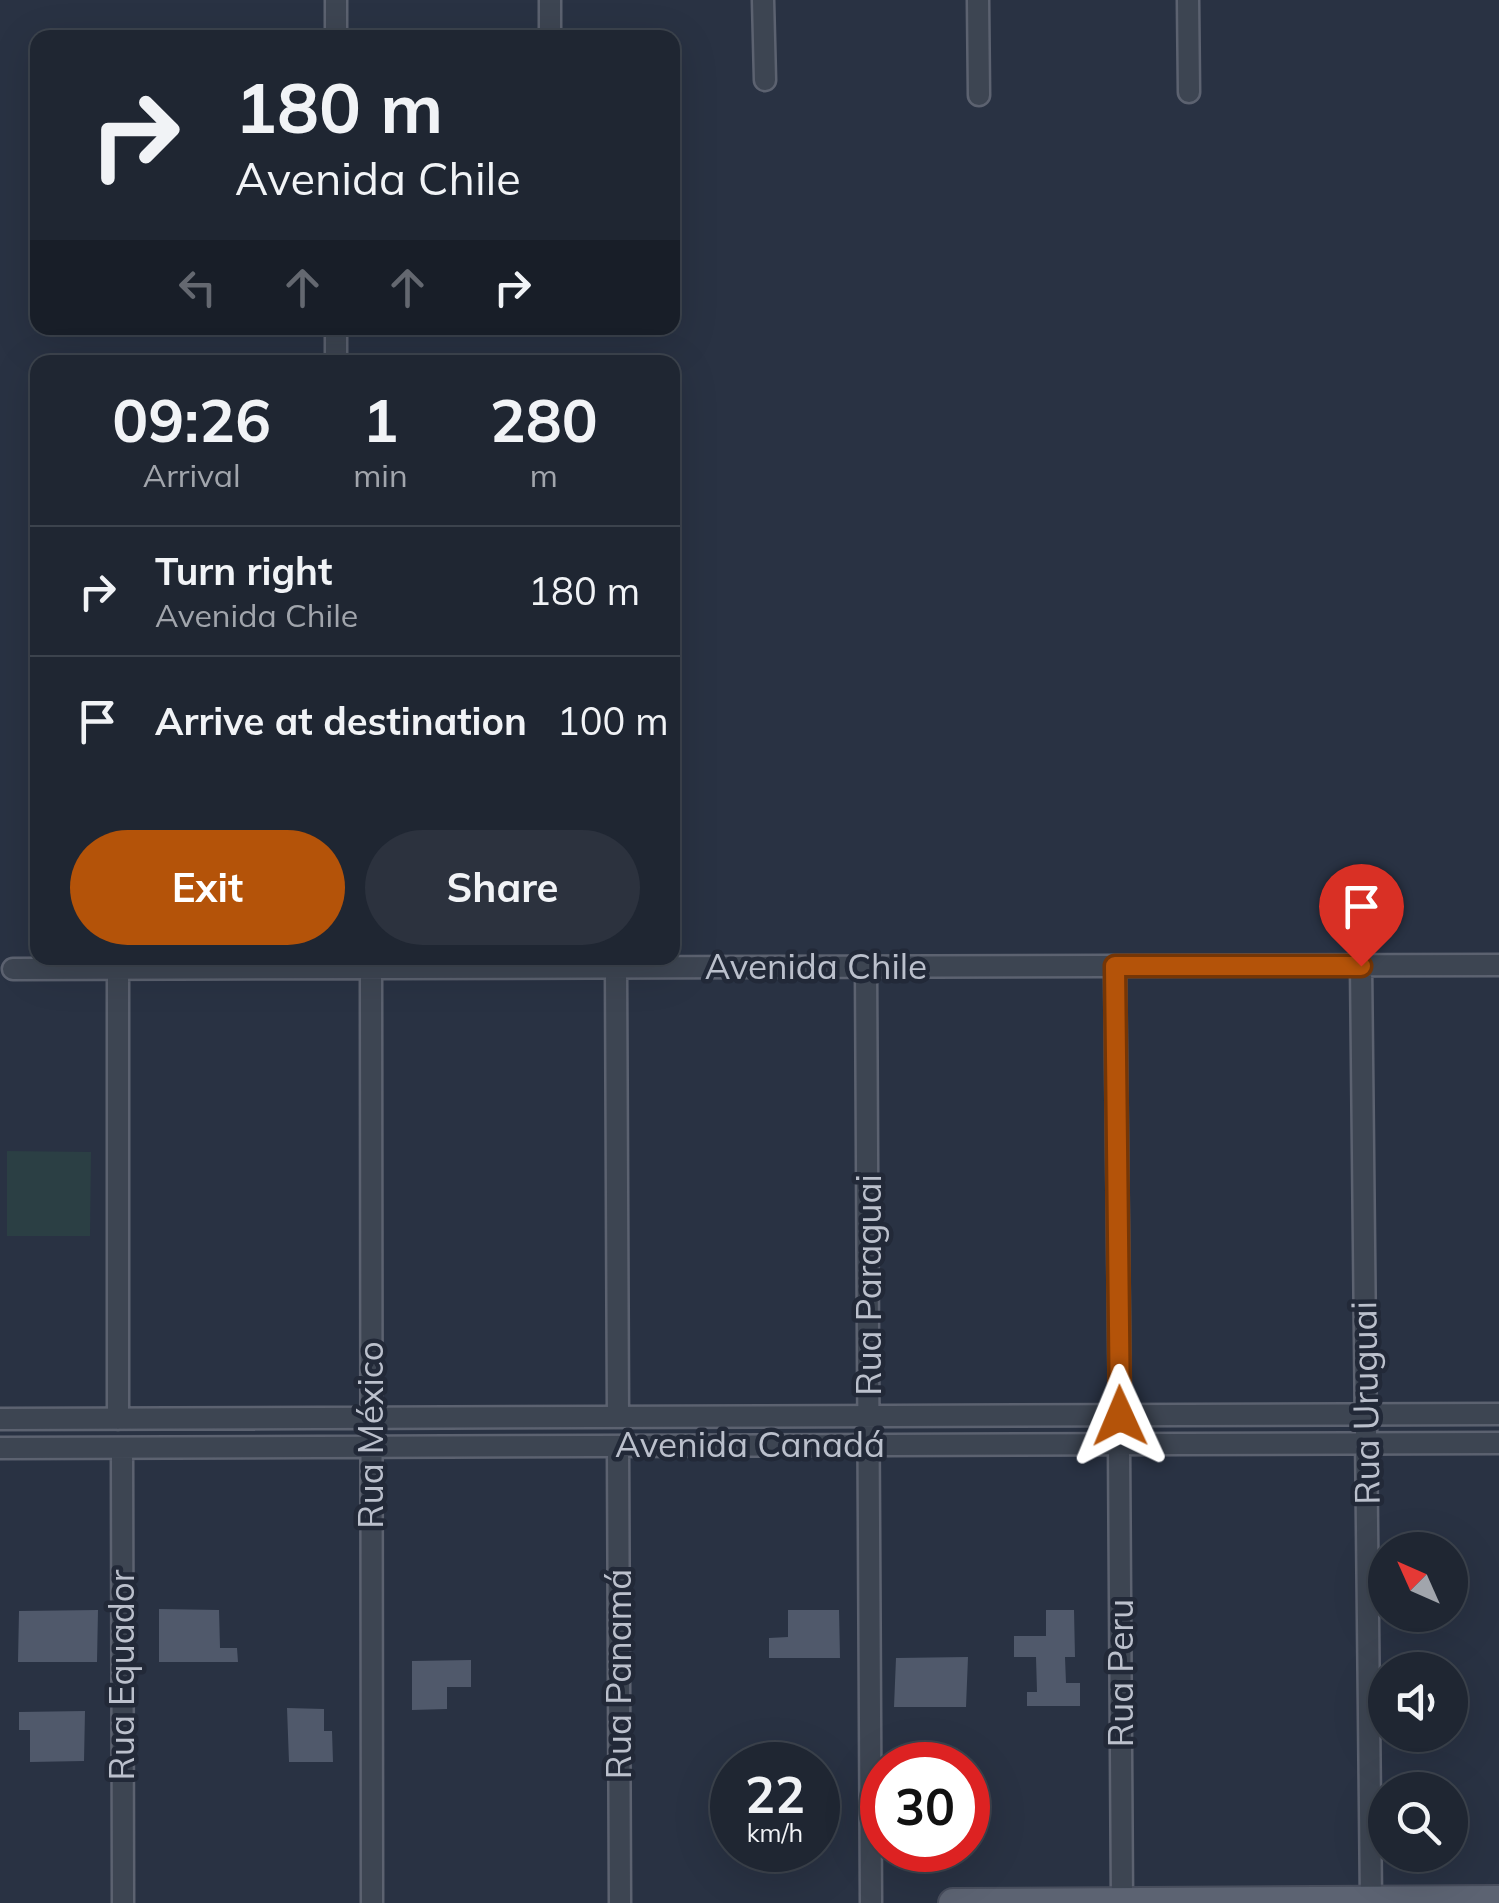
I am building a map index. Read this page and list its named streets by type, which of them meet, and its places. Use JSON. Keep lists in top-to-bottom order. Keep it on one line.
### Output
{"streets":{"street":["Avenida Chile","Rua Paraguai","Rua Uruguai","Rua México","Avenida Canadá","Rua Peru","Rua Panamá","Rua Equador"]},"crossings":[["Avenida Chile","Rua Paraguai"],["Avenida Chile","Rua Uruguai"],["Avenida Chile","Rua México"],["Rua Paraguai","Avenida Canadá"],["Rua Uruguai","Avenida Canadá"],["Rua México","Avenida Canadá"],["Avenida Canadá","Rua Peru"],["Avenida Canadá","Rua Panamá"],["Avenida Canadá","Rua Equador"]],"north":"top left","page":{"turn":["180 m","Avenida Chile"],"eta":["09:26","Arrival","1","min","280","m"],"list":[{"name":"Turn right","note":"Avenida Chile","value":"180 m"},{"name":"Arrive at destination","value":"100 m"}],"buttons":["Exit","Share"],"speed":"22 km/h","limit":"30"}}
